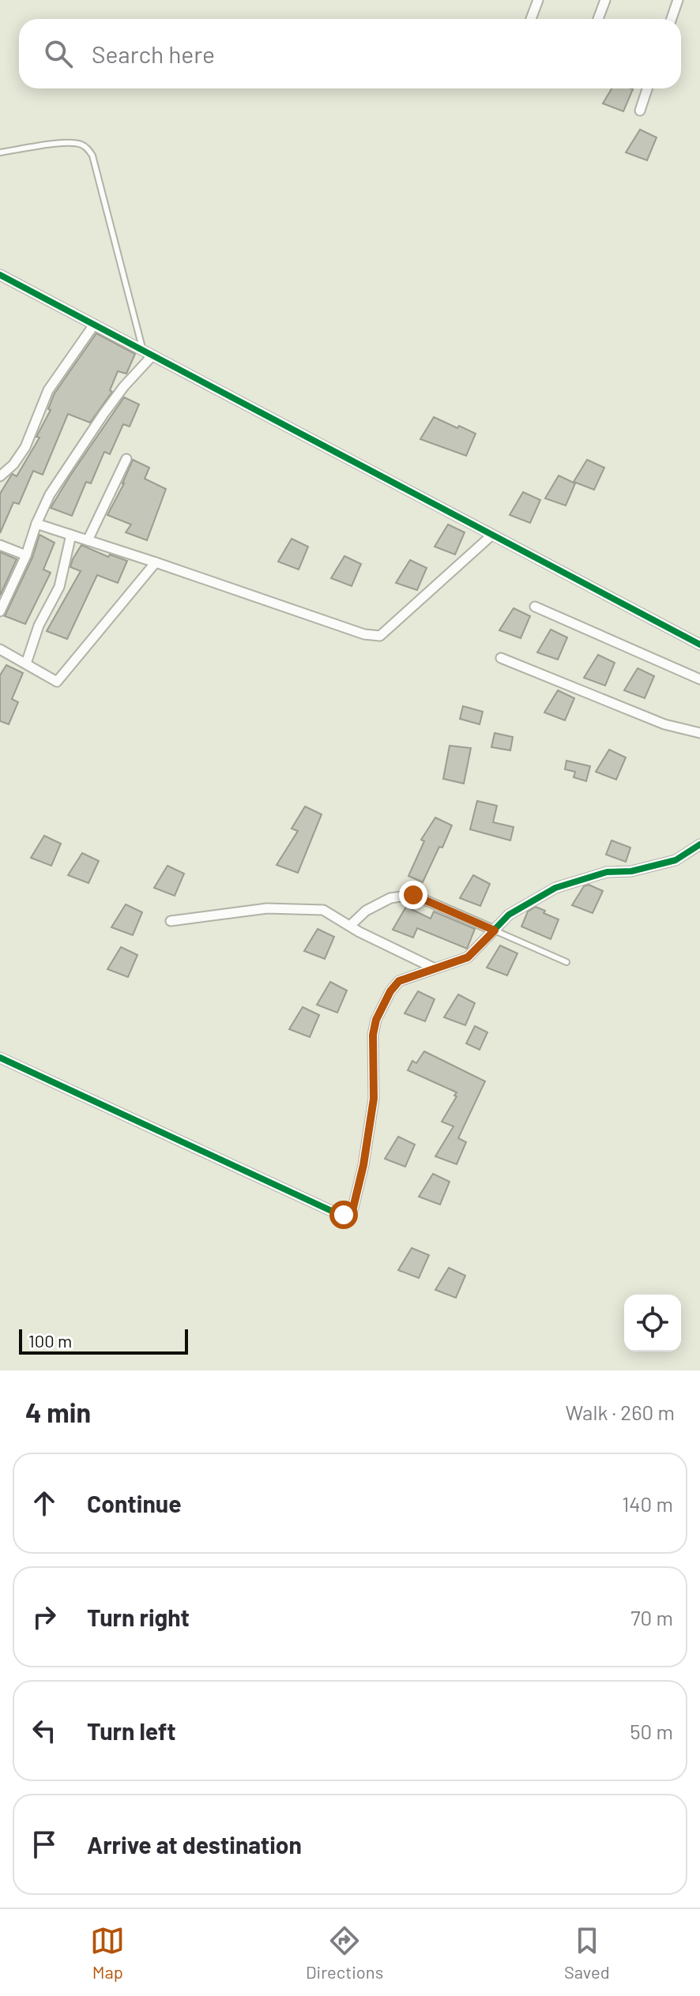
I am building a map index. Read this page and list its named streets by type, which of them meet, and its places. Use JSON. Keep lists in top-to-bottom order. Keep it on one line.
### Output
{"scale_bar":"100 m","page":{"search":"Search here","scale":"100 m","heading":["4 min","Walk · 260 m"],"list":[["Continue","140 m"],["Turn right","70 m"],["Turn left","50 m"],"Arrive at destination"],"nav":["Map","Directions","Saved"]}}
